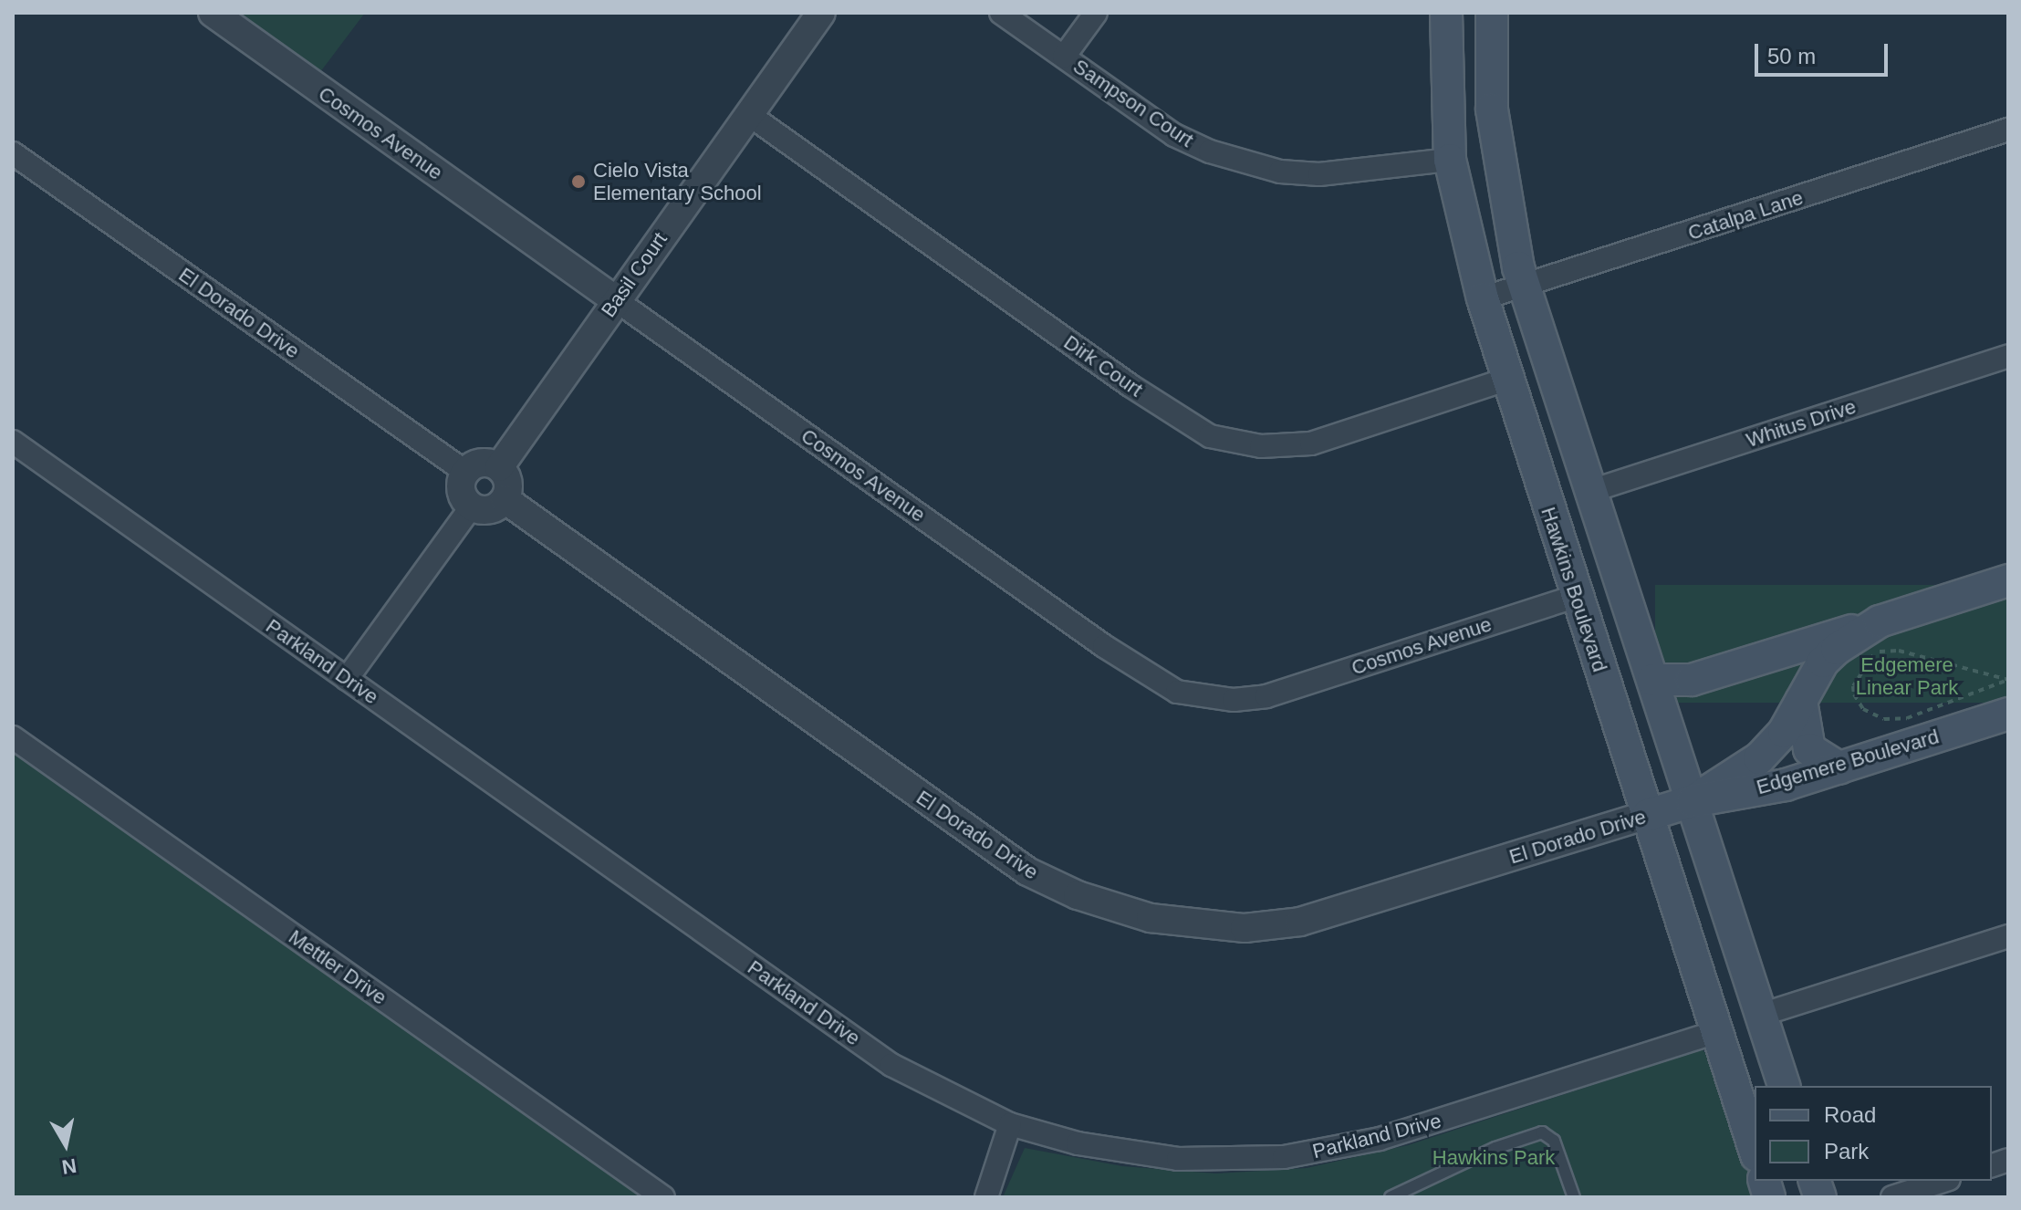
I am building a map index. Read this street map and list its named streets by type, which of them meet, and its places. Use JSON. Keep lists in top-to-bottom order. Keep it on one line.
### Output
{"streets":{"main road":["El Dorado Drive","Hawkins Boulevard","Edgemere Boulevard"],"street":["Sampson Court","Cosmos Avenue","Catalpa Lane","Basil Court","Dirk Court","Whitus Drive","Parkland Drive","Mettler Drive"]},"crossings":[["Sampson Court","Hawkins Boulevard"],["Cosmos Avenue","Basil Court"],["Cosmos Avenue","Hawkins Boulevard"],["Catalpa Lane","Hawkins Boulevard"],["Basil Court","El Dorado Drive"],["Basil Court","Dirk Court"],["El Dorado Drive","Hawkins Boulevard"],["El Dorado Drive","Edgemere Boulevard"],["Dirk Court","Hawkins Boulevard"],["Hawkins Boulevard","Parkland Drive"]],"parks":["Edgemere Linear Park","Hawkins Park"],"places":["Cielo Vista Elementary School"],"legend":["Road","Park"],"scale_bar":"50 m","north":"bottom"}
